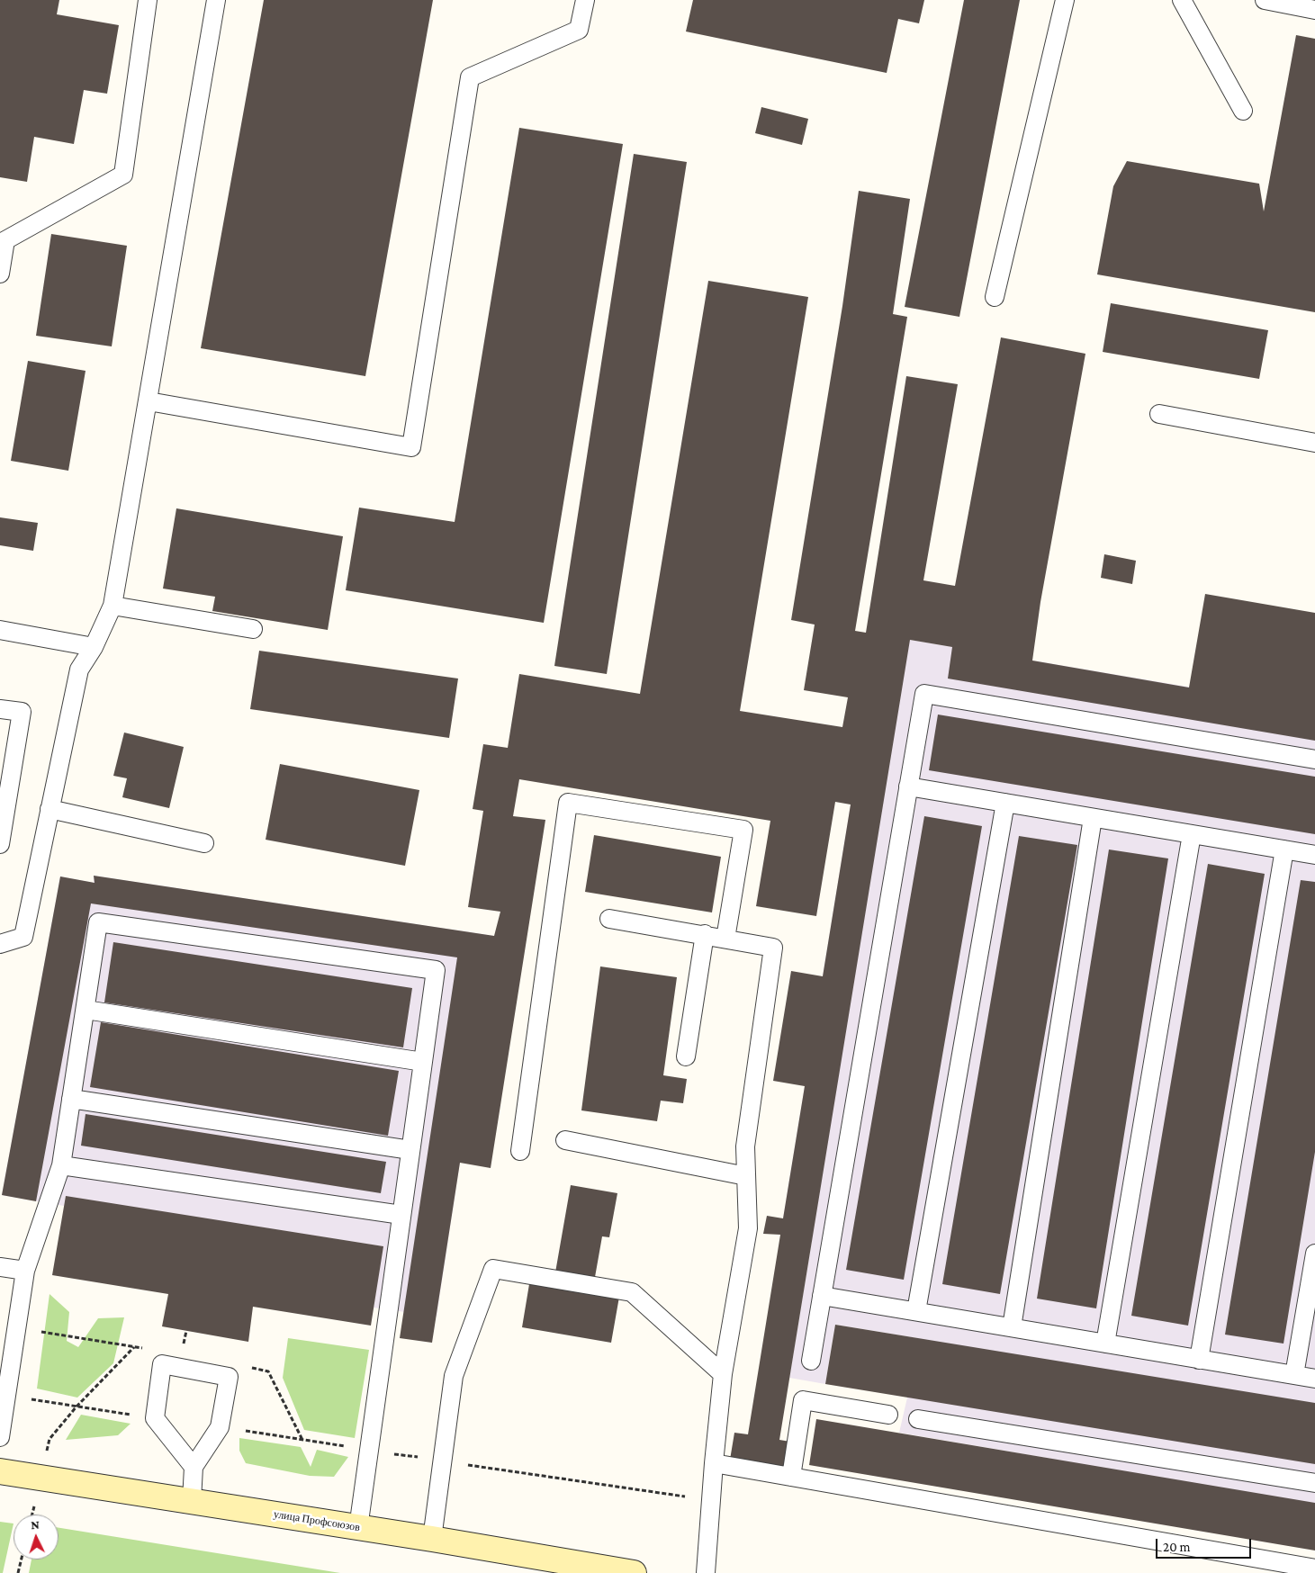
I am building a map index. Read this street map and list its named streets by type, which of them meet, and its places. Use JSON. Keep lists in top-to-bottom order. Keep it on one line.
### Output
{"streets":{"main road":["улица Профсоюзов"]},"scale_bar":"20 m","north":"top"}
